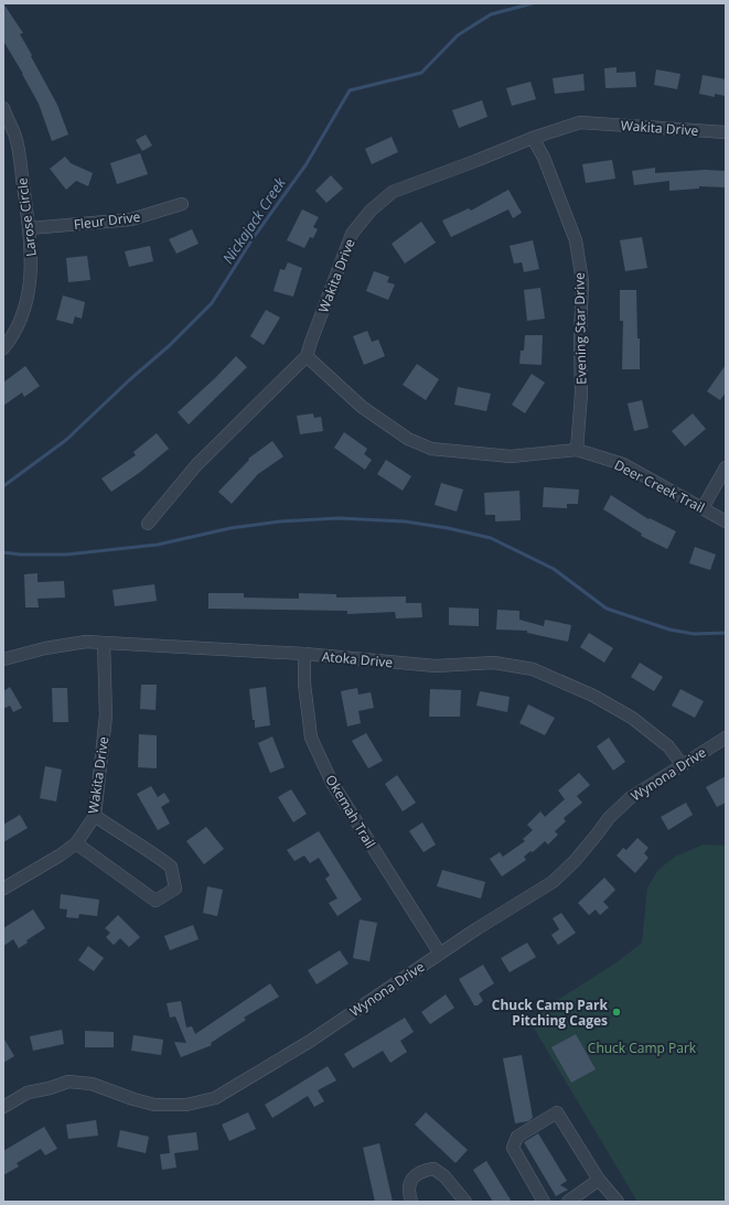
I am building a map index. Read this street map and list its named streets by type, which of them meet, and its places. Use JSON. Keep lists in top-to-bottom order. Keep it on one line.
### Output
{"streets":{"street":["Wakita Drive","Larose Circle","Fleur Drive","Evening Star Drive","Deer Creek Trail","Atoka Drive","Wynona Drive","Okemah Trail"]},"crossings":[["Wakita Drive","Evening Star Drive"],["Wakita Drive","Deer Creek Trail"],["Wakita Drive","Atoka Drive"],["Larose Circle","Fleur Drive"],["Evening Star Drive","Deer Creek Trail"],["Atoka Drive","Wynona Drive"],["Atoka Drive","Okemah Trail"],["Wynona Drive","Okemah Trail"]],"water":["Nickajack Creek"],"parks":["Chuck Camp Park"],"places":["Chuck Camp Park Pitching Cages"]}
